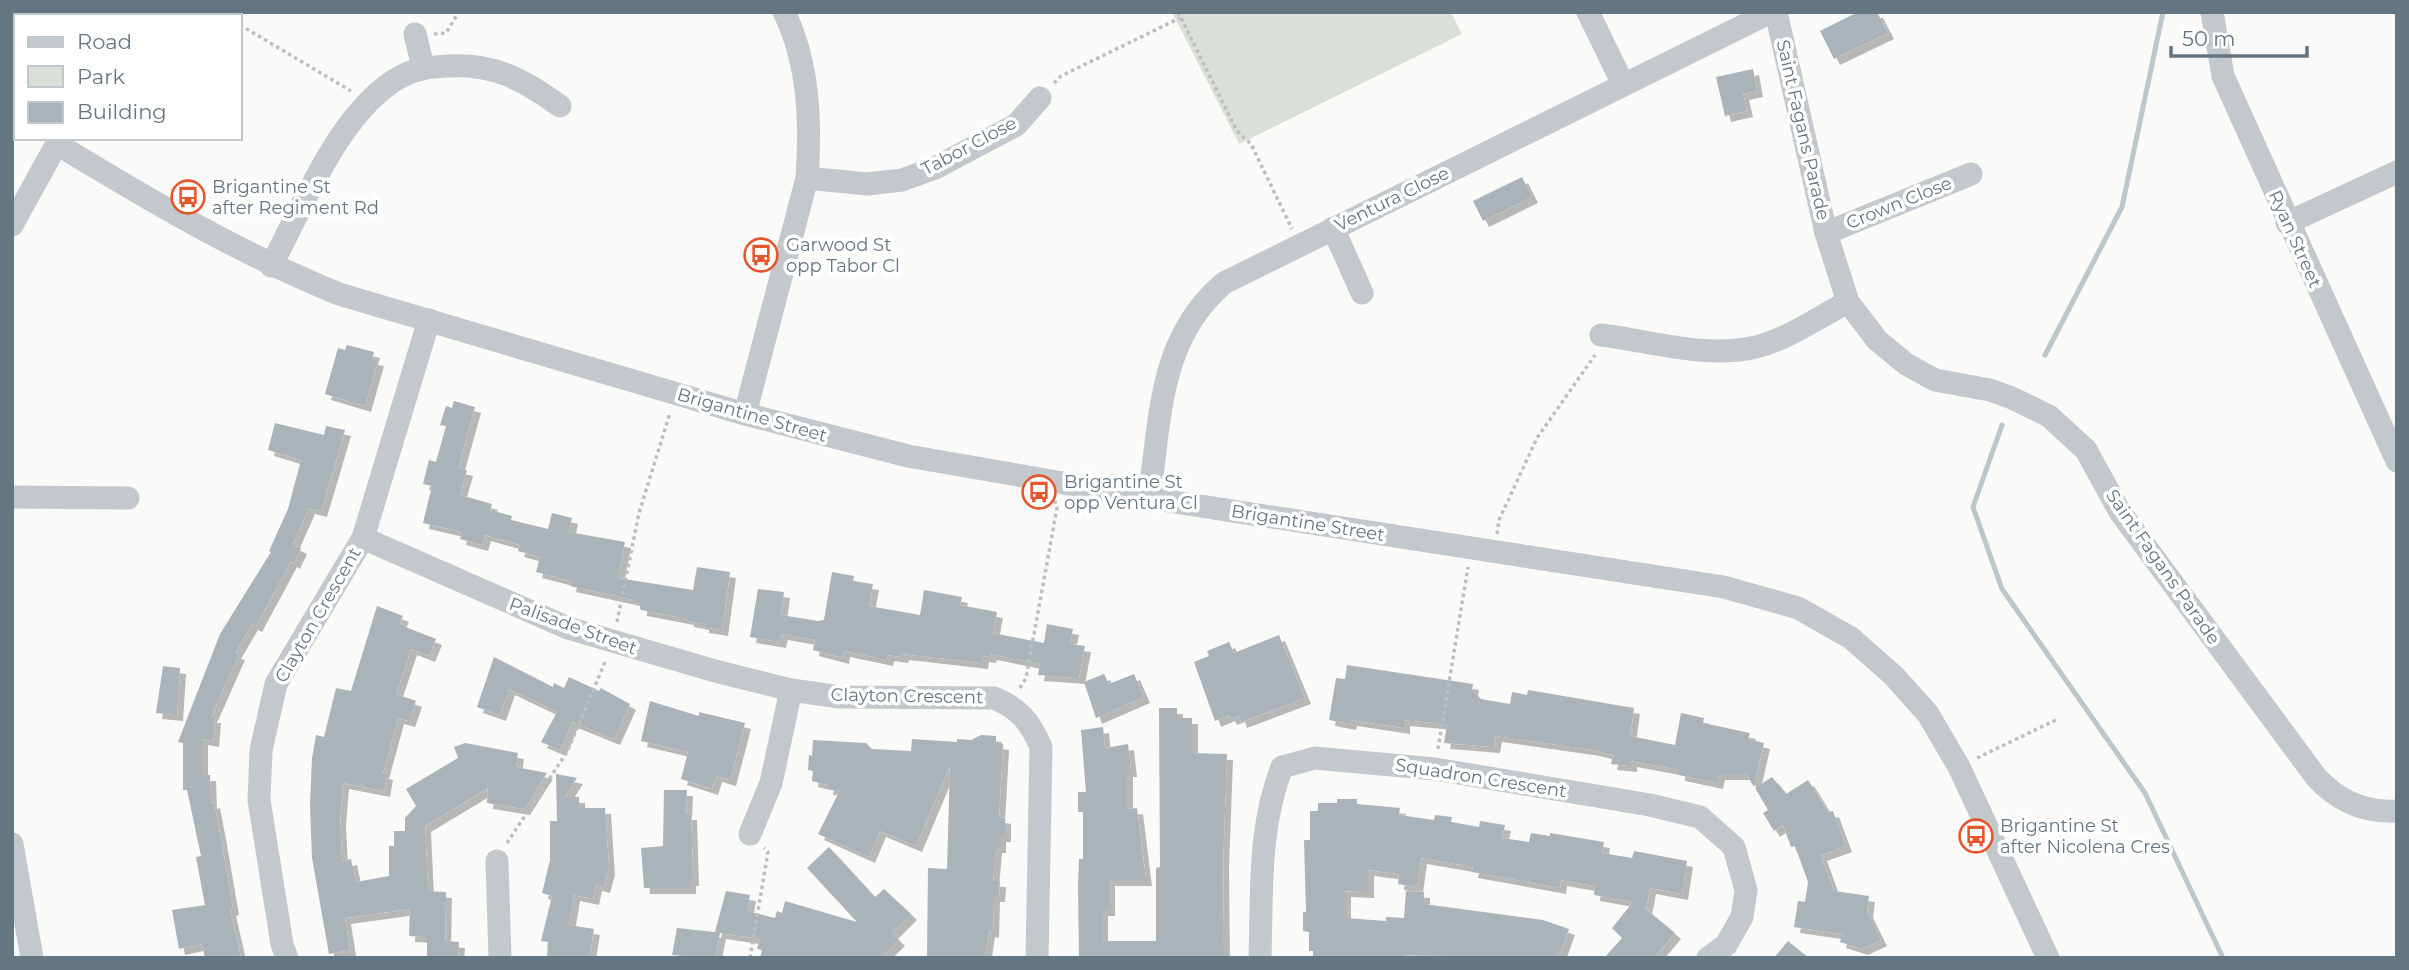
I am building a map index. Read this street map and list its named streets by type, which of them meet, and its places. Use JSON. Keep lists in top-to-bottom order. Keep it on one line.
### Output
{"streets":{"street":["Saint Fagans Parade","Tabor Close","Ventura Close","Crown Close","Ryan Street","Brigantine Street","Clayton Crescent","Palisade Street","Squadron Crescent"]},"crossings":[["Saint Fagans Parade","Crown Close"],["Ventura Close","Brigantine Street"],["Brigantine Street","Clayton Crescent"],["Clayton Crescent","Palisade Street"]],"places":{"bus stop":["Brigantine St after Regiment Rd","Garwood St opp Tabor Cl","Brigantine St opp Ventura Cl","Brigantine St after Nicolena Cres"]},"legend":["Road","Park","Building"],"scale_bar":"50 m"}
